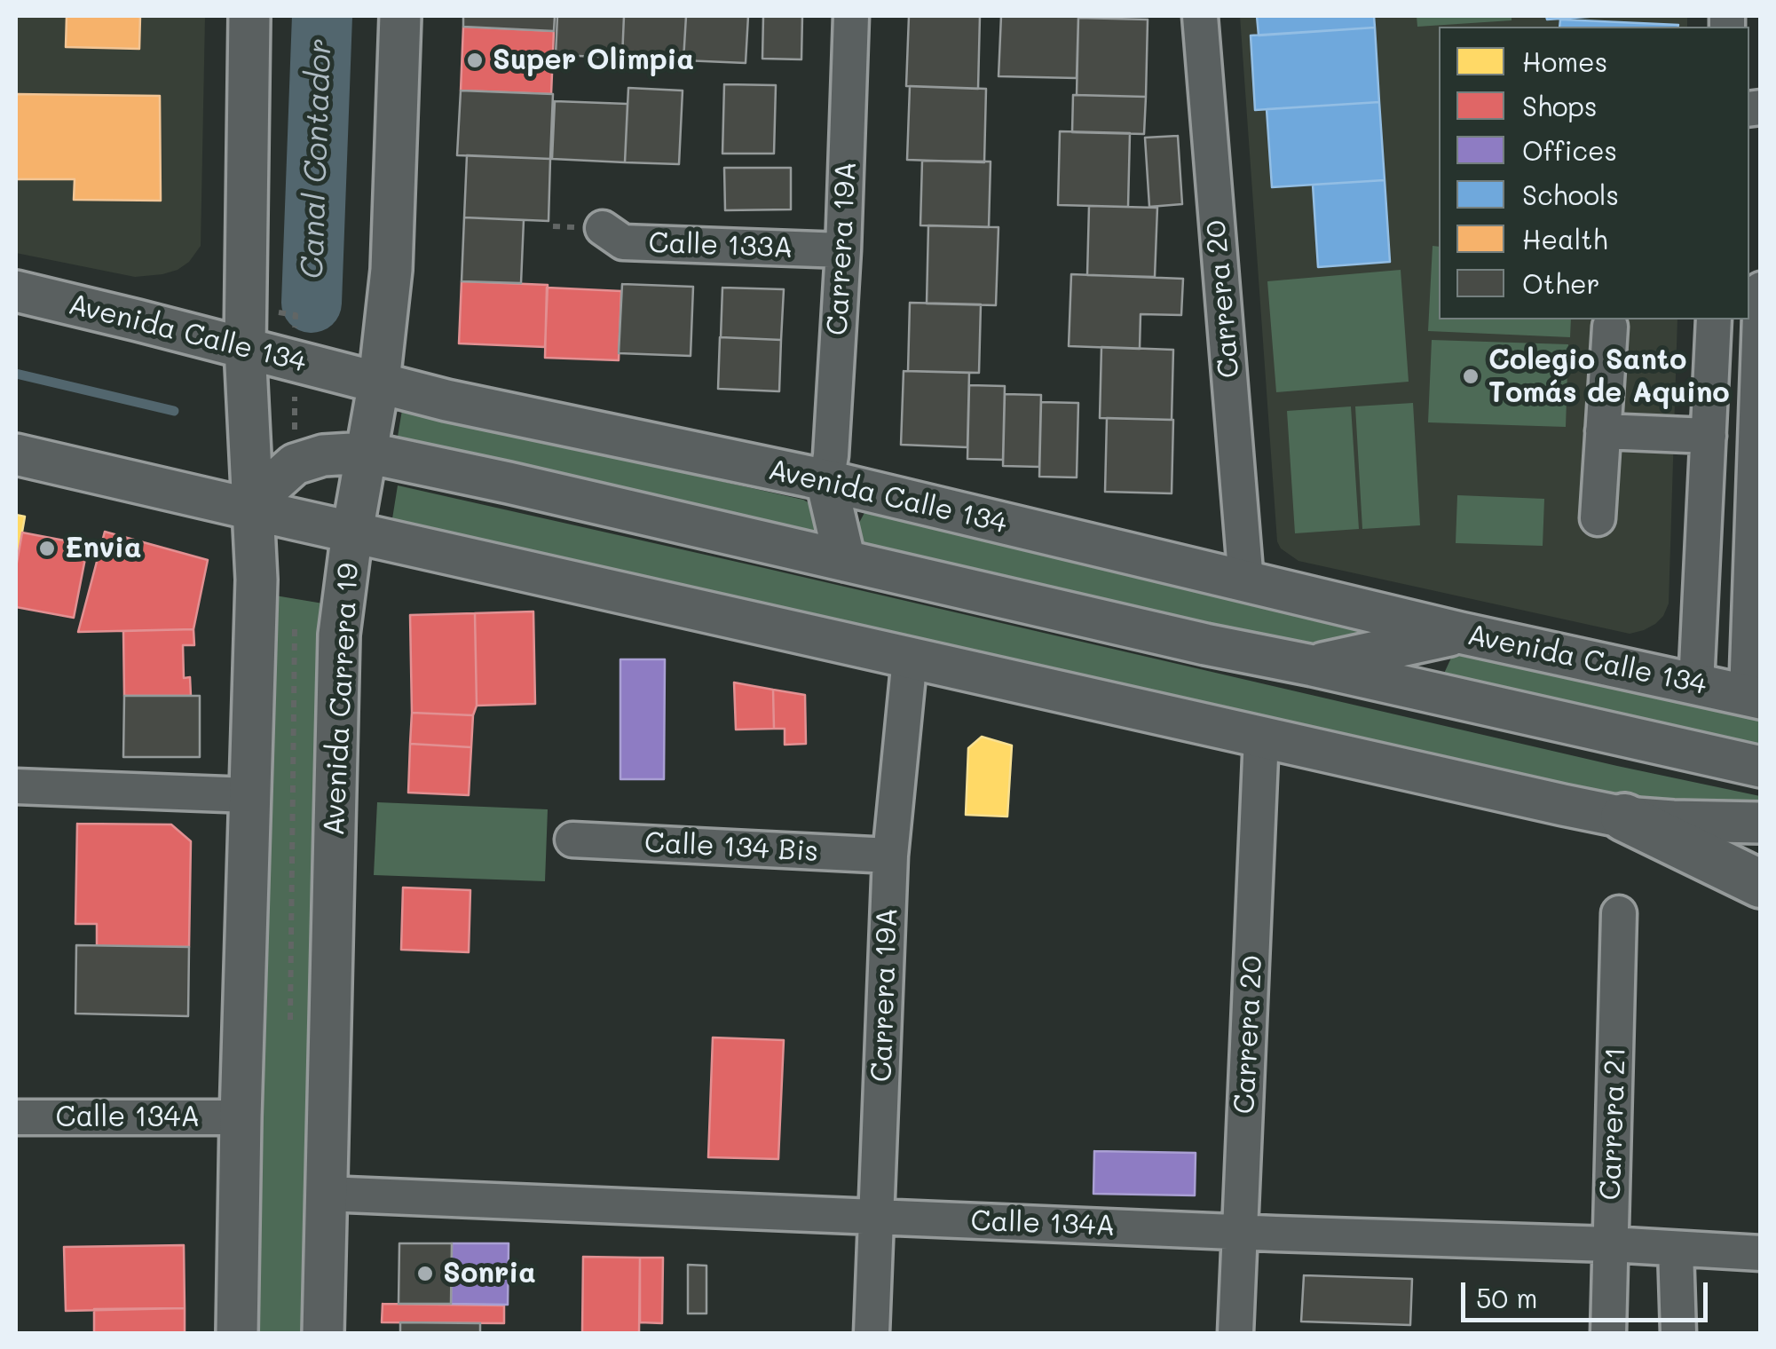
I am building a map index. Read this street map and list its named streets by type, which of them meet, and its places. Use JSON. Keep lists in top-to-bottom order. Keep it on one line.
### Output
{"streets":{"main road":["Avenida Calle 134","Avenida Carrera 19"],"street":["Calle 133A","Carrera 19A","Carrera 20","Calle 134 Bis","Calle 134A","Carrera 21"]},"crossings":[["Calle 133A","Carrera 19A"],["Carrera 19A","Avenida Calle 134"],["Carrera 19A","Calle 134 Bis"],["Carrera 19A","Calle 134A"],["Carrera 20","Avenida Calle 134"],["Carrera 20","Calle 134A"],["Avenida Calle 134","Avenida Carrera 19"],["Avenida Carrera 19","Calle 134A"],["Calle 134A","Carrera 21"]],"water":["Canal Contador"],"places":["Super Olimpia","Colegio Santo Tomás de Aquino","Envia","Sonria"],"legend":["Homes","Shops","Offices","Schools","Health","Other"],"scale_bar":"50 m"}
